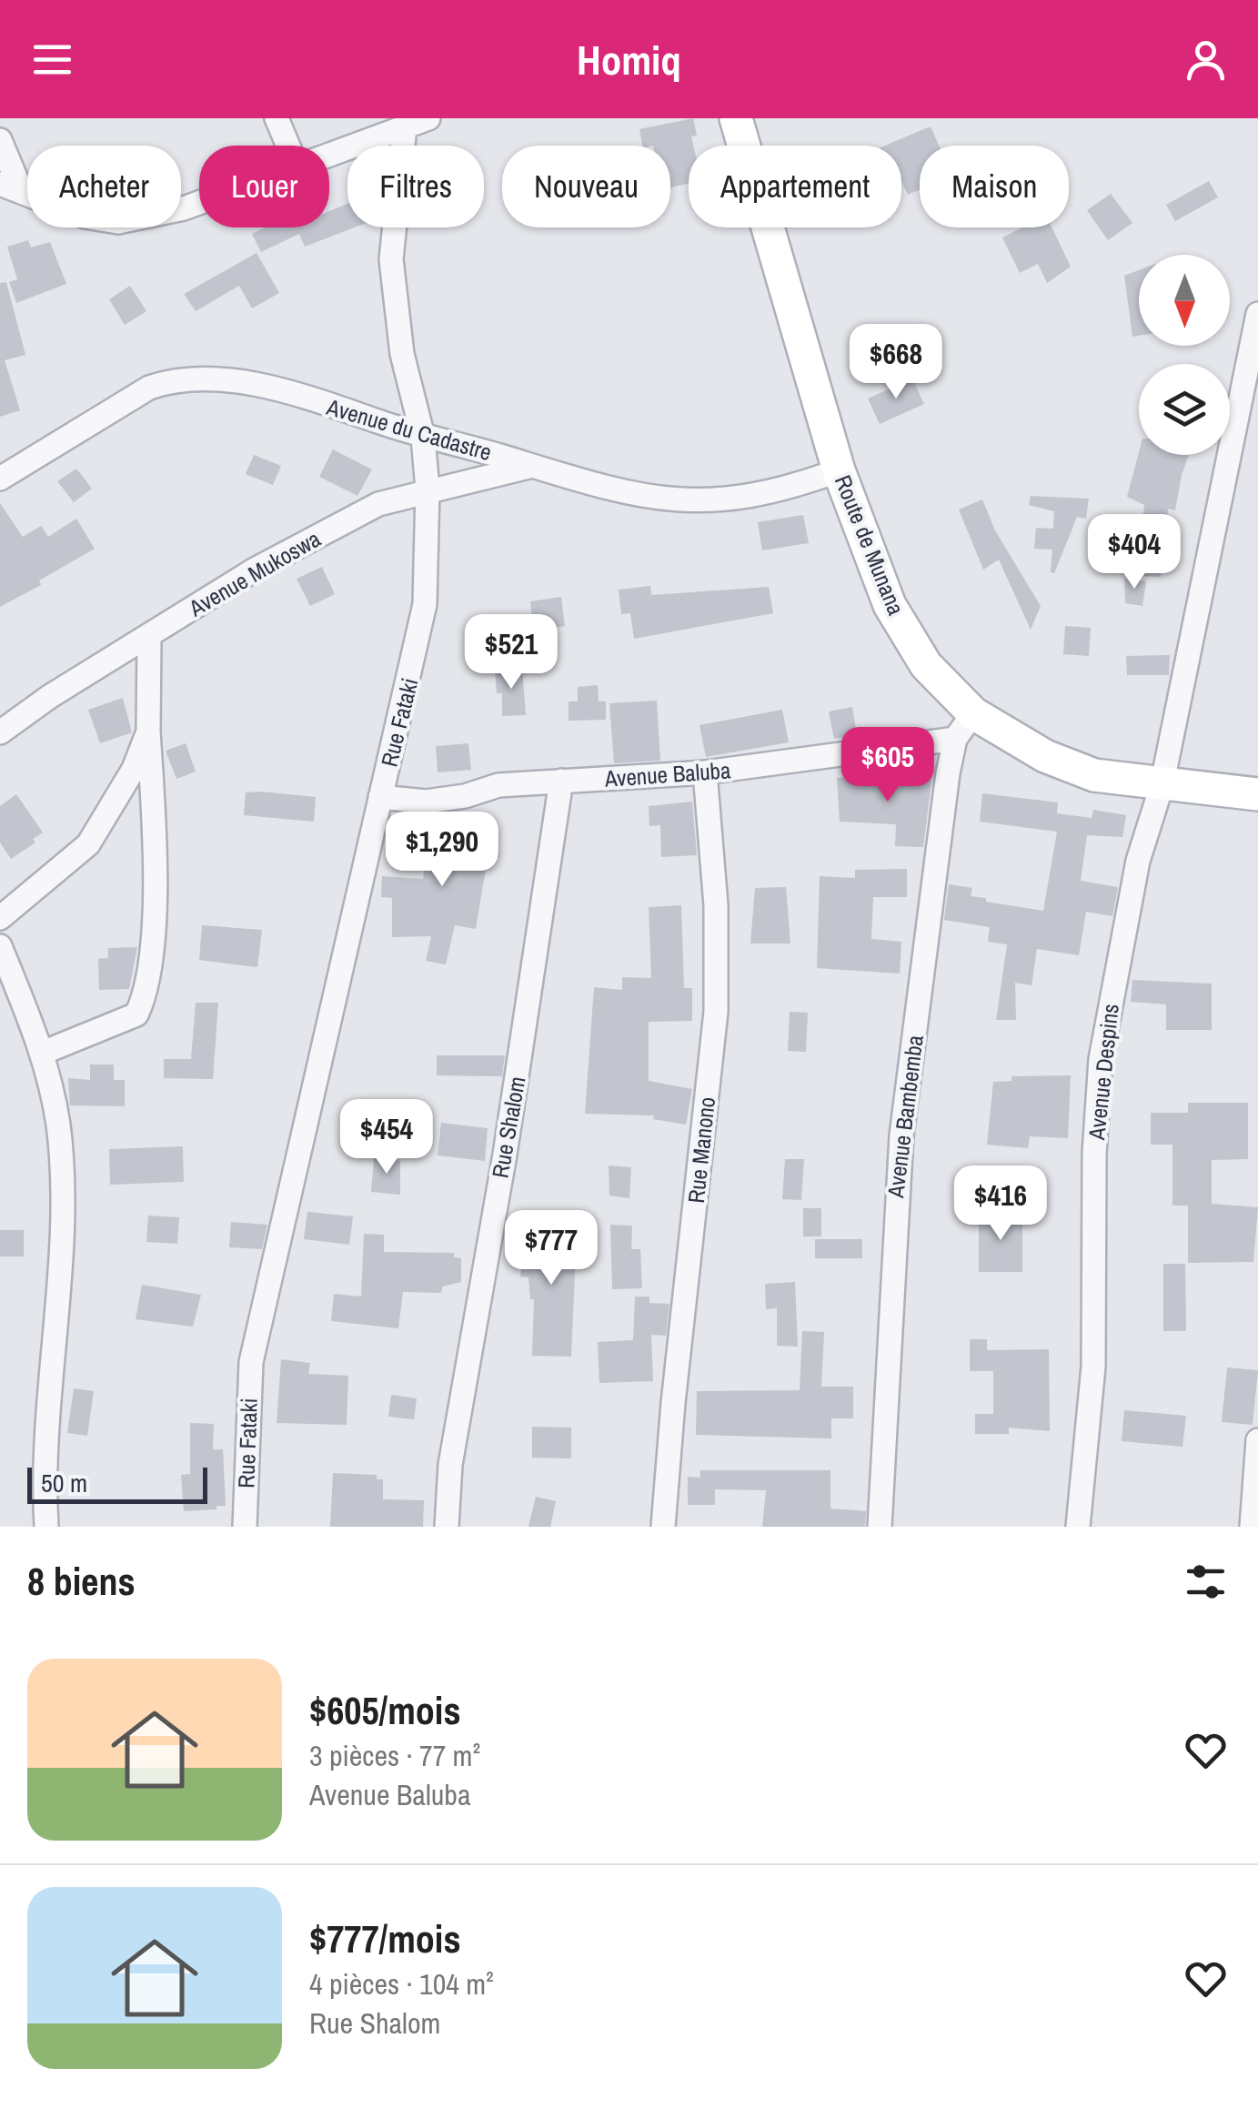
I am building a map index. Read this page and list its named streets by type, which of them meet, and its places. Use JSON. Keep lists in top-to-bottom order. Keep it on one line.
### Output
{"streets":{"main road":["Route de Munana"],"street":["Avenue du Cadastre","Avenue Mukoswa","Rue Fataki","Avenue Baluba","Avenue Despins","Avenue Bambemba","Rue Shalom","Rue Manono"]},"crossings":[["Avenue du Cadastre","Route de Munana"],["Avenue du Cadastre","Avenue Mukoswa"],["Avenue du Cadastre","Rue Fataki"],["Route de Munana","Avenue Baluba"],["Route de Munana","Avenue Despins"],["Route de Munana","Avenue Bambemba"],["Avenue Mukoswa","Rue Fataki"],["Rue Fataki","Avenue Baluba"],["Avenue Baluba","Avenue Bambemba"],["Avenue Baluba","Rue Shalom"],["Avenue Baluba","Rue Manono"]],"scale_bar":"50 m","north":"bottom","page":{"header":"Homiq","chip":["Acheter","Louer","Filtres","Nouveau","Appartement","Maison"],"price":["$668","$404","$521","$605","$1,290","$454","$416","$777"],"scale":"50 m","heading":"8 biens","list":[{"name":"$605/mois","note":"3 pièces · 77 m² · Avenue Baluba"},{"name":"$777/mois","note":"4 pièces · 104 m² · Rue Shalom"}]}}
